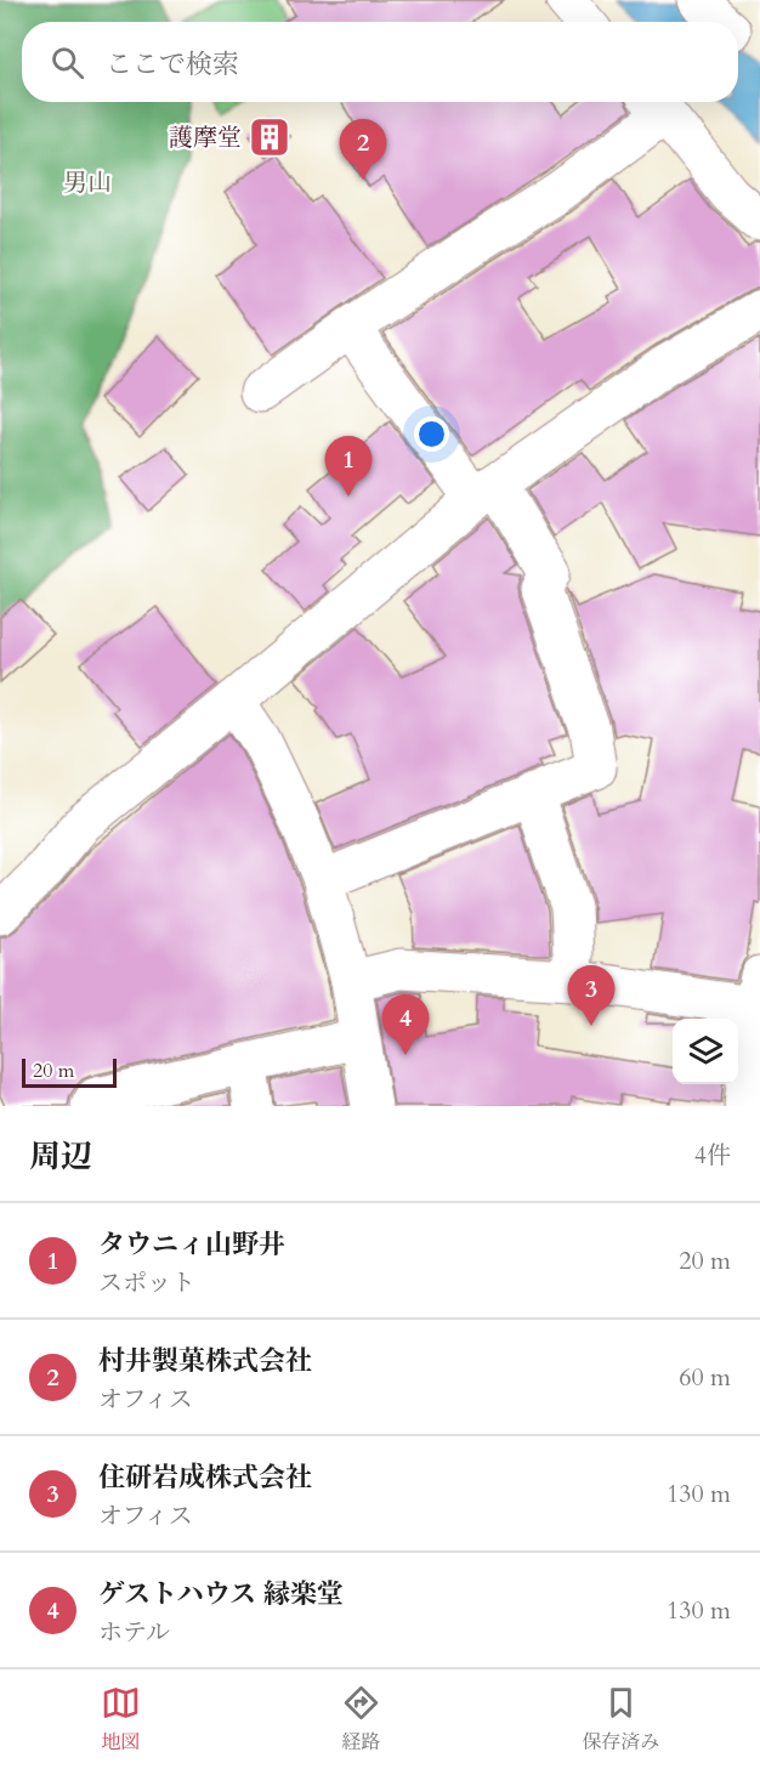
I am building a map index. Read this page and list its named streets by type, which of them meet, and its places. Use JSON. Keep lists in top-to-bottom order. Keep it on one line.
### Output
{"parks":["男山"],"places":{"building":["護摩堂"]},"scale_bar":"20 m","page":{"search":"ここで検索","pins":["2","1","3","4"],"scale":"20 m","heading":["周辺","4件"],"list":[{"mark":"1","name":"タウニィ山野井","note":"スポット","value":"20 m"},{"mark":"2","name":"村井製菓株式会社","note":"オフィス","value":"60 m"},{"mark":"3","name":"住研岩成株式会社","note":"オフィス","value":"130 m"},{"mark":"4","name":"ゲストハウス 縁楽堂","note":"ホテル","value":"130 m"}],"nav":["地図","経路","保存済み"]}}
